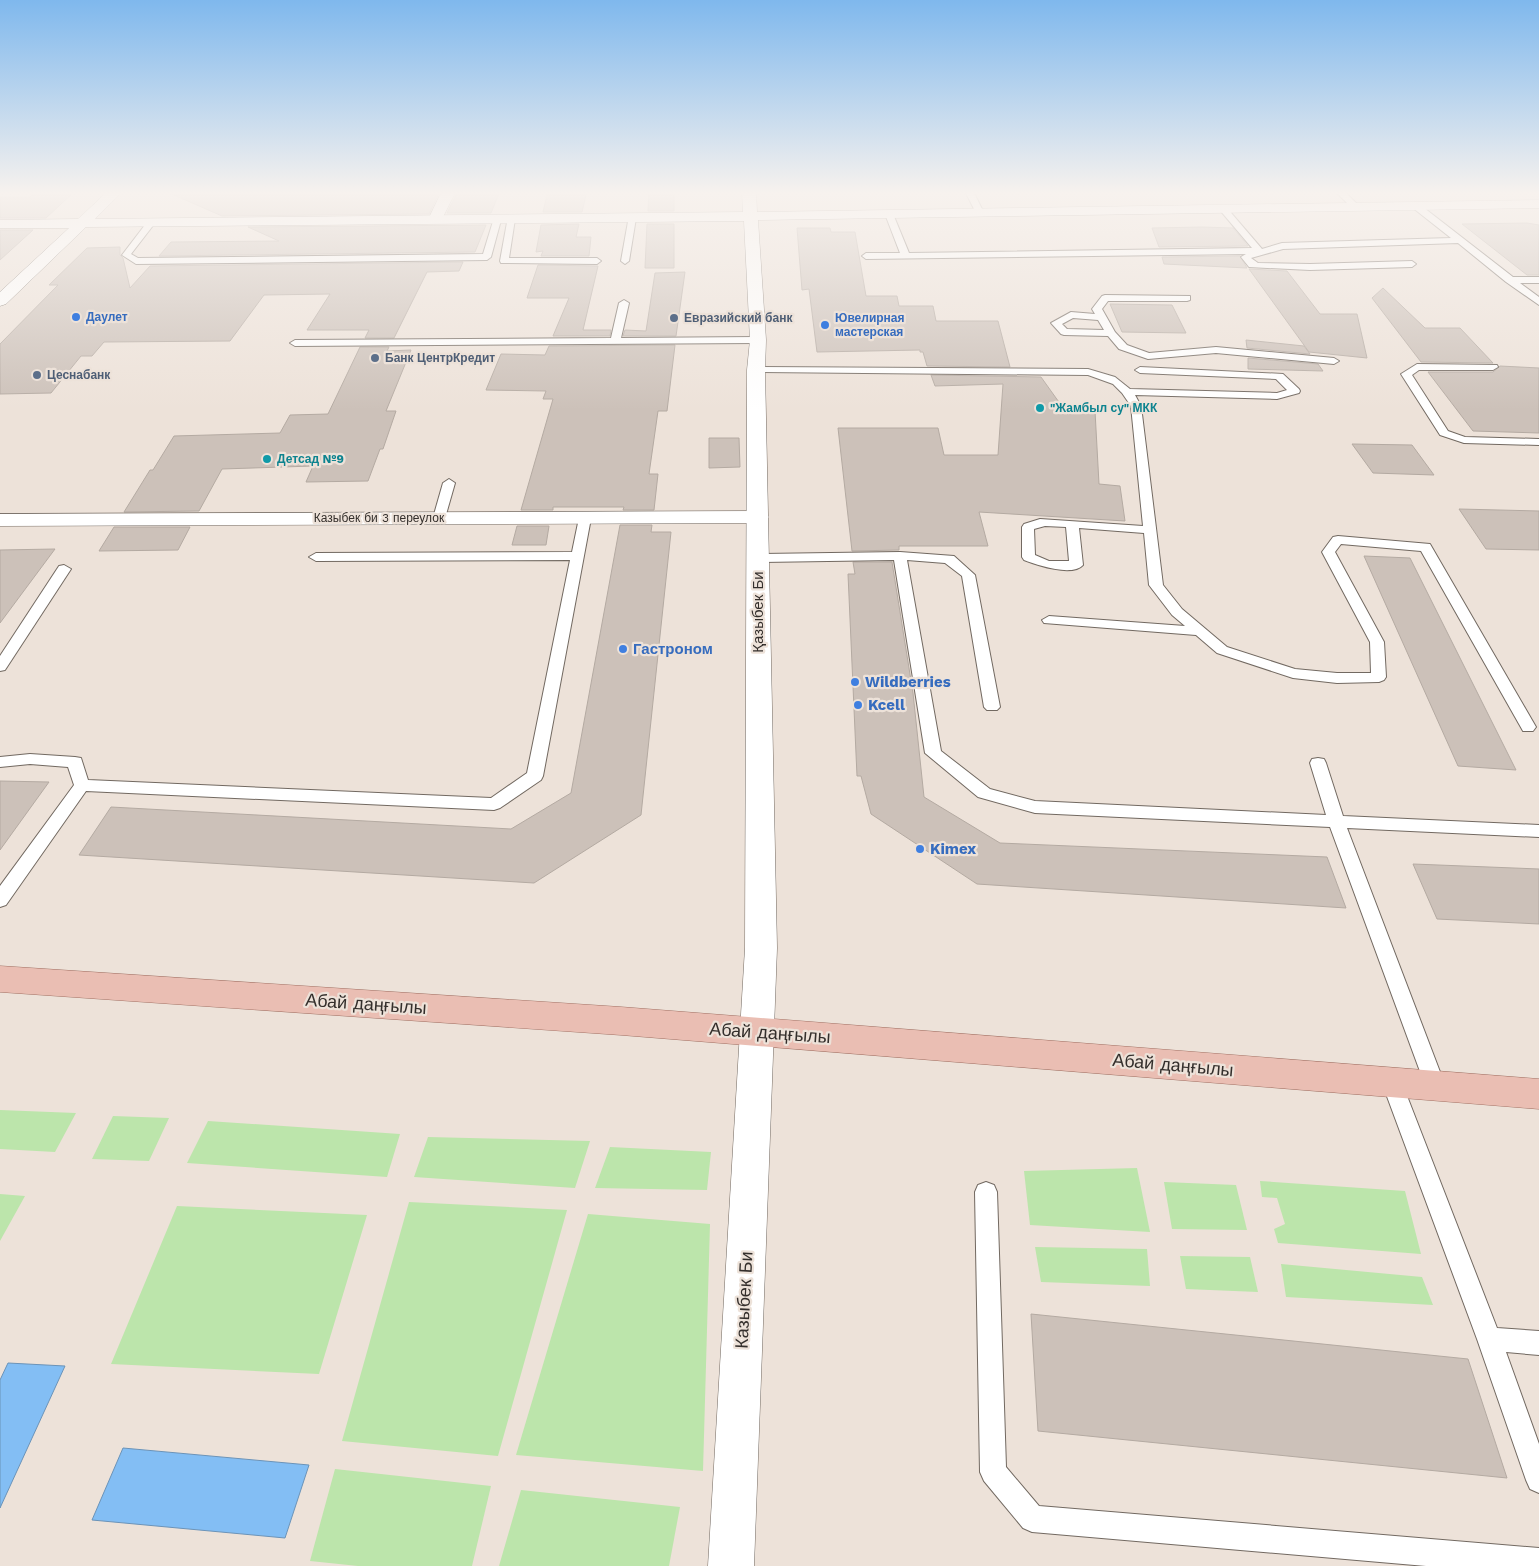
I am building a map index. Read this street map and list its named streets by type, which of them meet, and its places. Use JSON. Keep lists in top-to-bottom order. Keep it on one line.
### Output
{"streets":{"main road":["Абай даңғылы"],"street":["Казыбек би 3 переулок","Қазыбек Би","Казыбек Би"]},"crossings":[["Казыбек би 3 переулок","Қазыбек Би"],["Қазыбек Би","Абай даңғылы"],["Қазыбек Би","Казыбек Би"],["Абай даңғылы","Казыбек Би"]],"places":["Даулет","Евразийский банк","Ювелирная мастерская","Банк ЦентрКредит","Цеснабанк","\"Жамбыл су\" МКК","Детсад №9","Гастроном","Wildberries","Kcell","Kimex"]}
